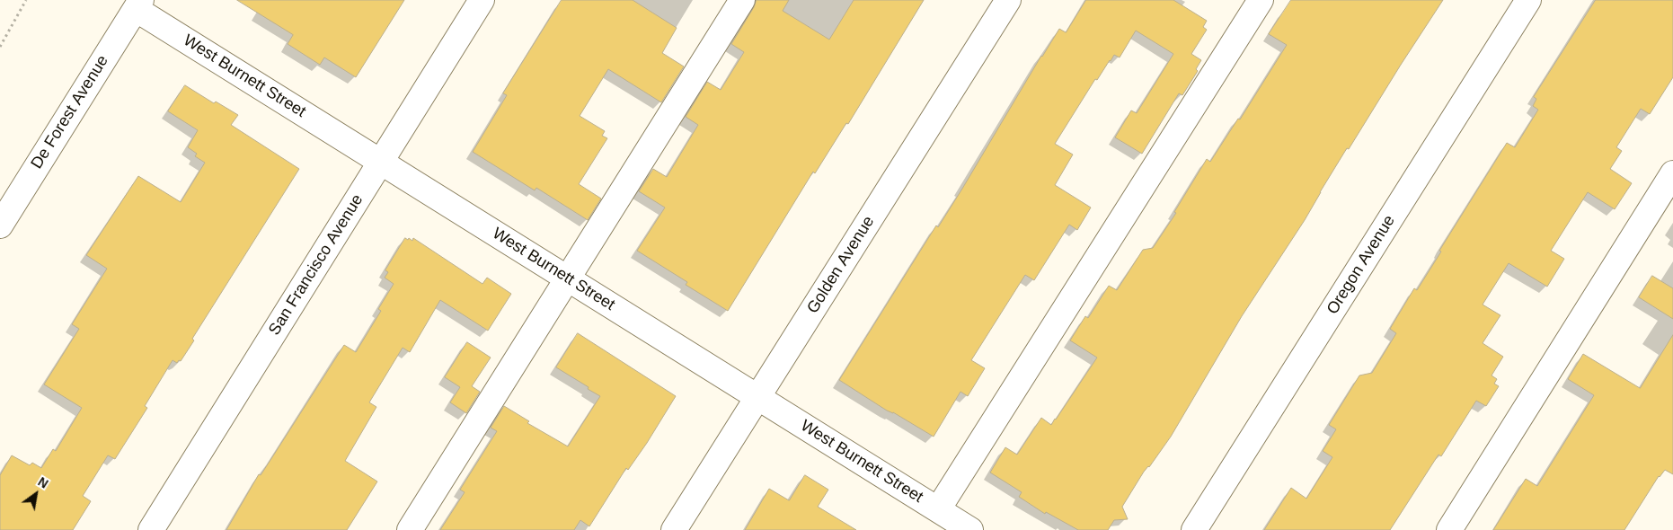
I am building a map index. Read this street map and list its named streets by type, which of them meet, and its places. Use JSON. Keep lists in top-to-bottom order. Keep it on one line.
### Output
{"streets":{"street":["West Burnett Street","De Forest Avenue","San Francisco Avenue","Golden Avenue","Oregon Avenue"]},"crossings":[["West Burnett Street","De Forest Avenue"],["West Burnett Street","San Francisco Avenue"],["West Burnett Street","Golden Avenue"]],"north":"top right"}
